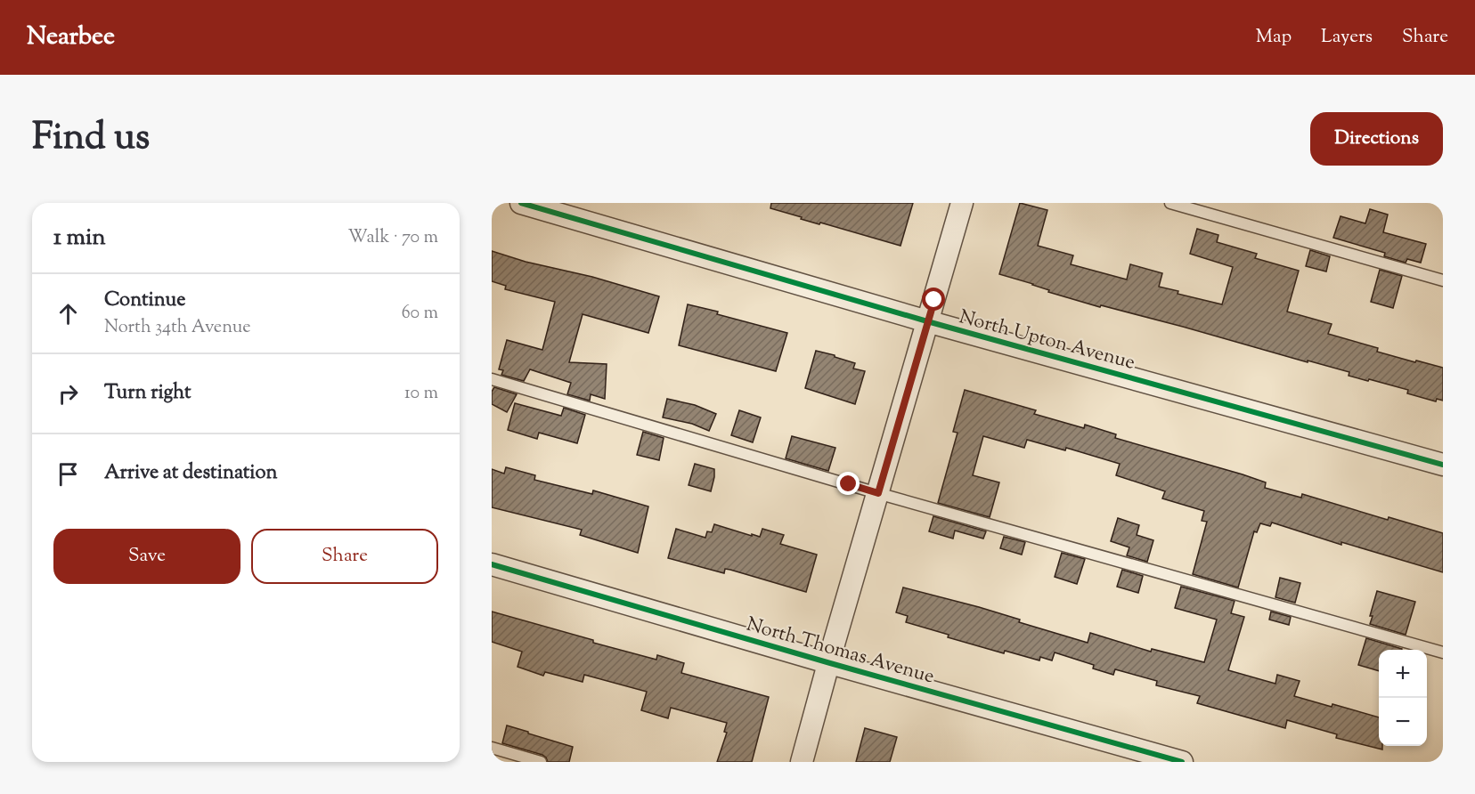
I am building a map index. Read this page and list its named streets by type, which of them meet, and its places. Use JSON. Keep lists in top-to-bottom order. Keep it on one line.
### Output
{"streets":{"street":["North Upton Avenue","North Thomas Avenue"]},"page":{"header":"Nearbee","nav":["Map","Layers","Share"],"title":"Find us","buttons":["Directions",["Save","Share"]],"heading":["1 min","Walk · 70 m"],"list":[["Continue","North 34th Avenue","60 m"],["Turn right","10 m"],"Arrive at destination"],"map_buttons":["+","−"]}}
